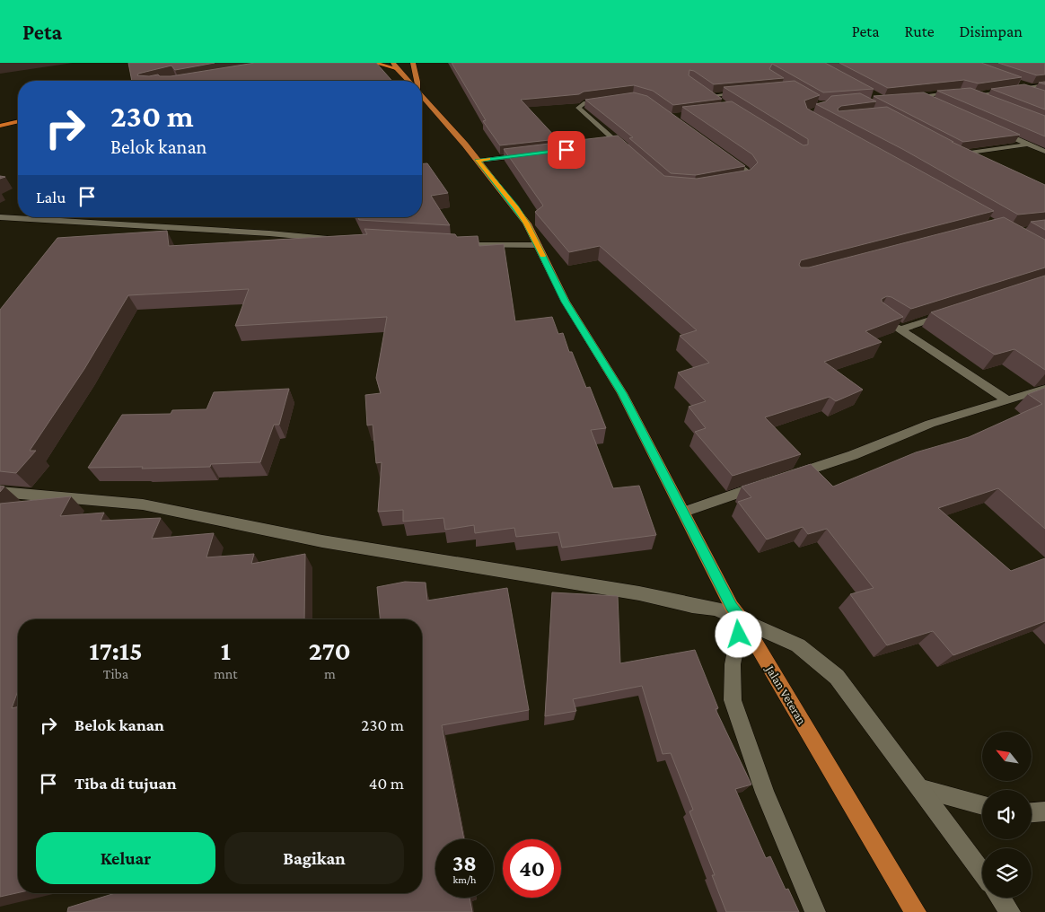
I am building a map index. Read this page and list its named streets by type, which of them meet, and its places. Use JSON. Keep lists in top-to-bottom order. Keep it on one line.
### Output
{"streets":{"highway":["Jalan Veteran"]},"north":"top left","page":{"header":"Peta","nav":["Peta","Rute","Disimpan"],"turn":["230 m","Belok kanan"],"then":"Lalu","eta":["17:15","Tiba","1","mnt","270","m"],"list":[{"name":"Belok kanan","value":"230 m"},{"name":"Tiba di tujuan","value":"40 m"}],"buttons":["Keluar","Bagikan"],"speed":"38 km/h","limit":"40"}}
